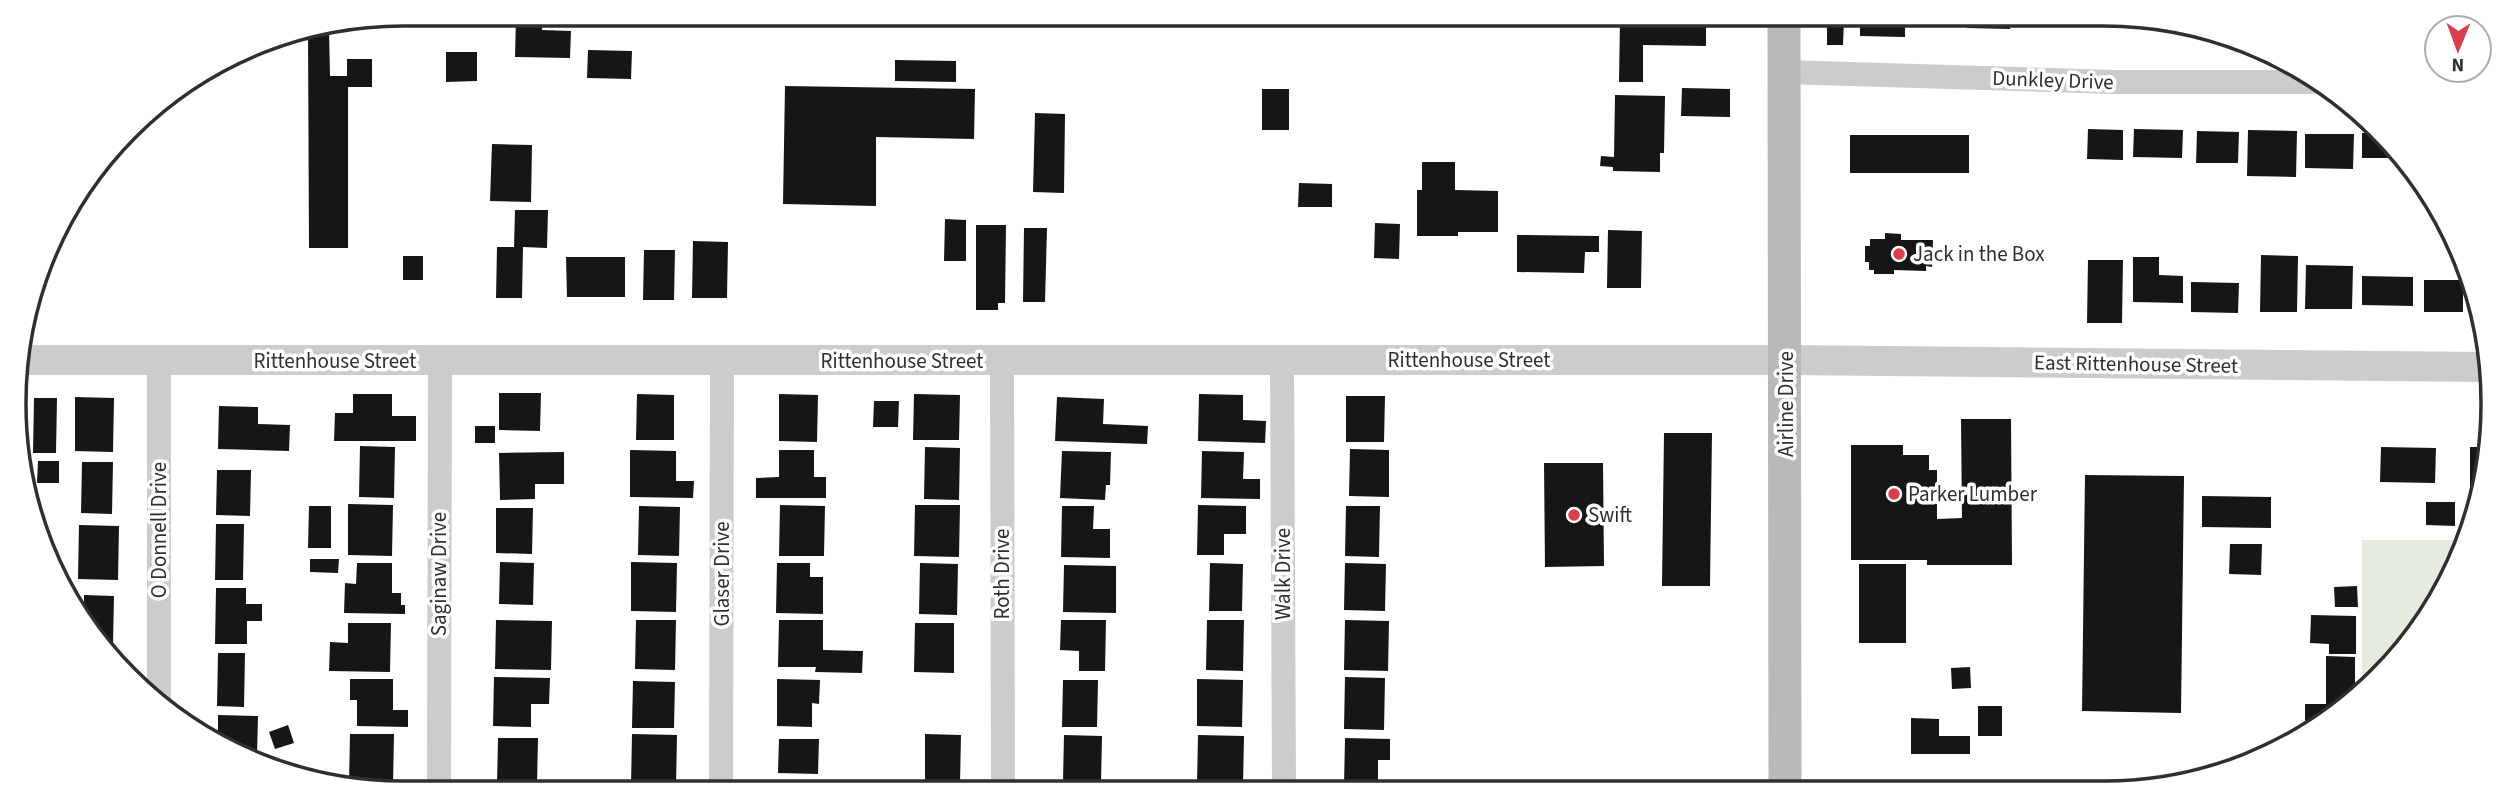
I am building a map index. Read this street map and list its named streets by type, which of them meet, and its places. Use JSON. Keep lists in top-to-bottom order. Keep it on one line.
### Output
{"streets":{"main road":["Airline Drive"],"street":["Dunkley Drive","Rittenhouse Street","East Rittenhouse Street","O Donnell Drive","Saginaw Drive","Glaser Drive","Roth Drive","Walk Drive"]},"crossings":[["Dunkley Drive","Airline Drive"],["Rittenhouse Street","East Rittenhouse Street"],["Rittenhouse Street","Airline Drive"],["Rittenhouse Street","O Donnell Drive"],["Rittenhouse Street","Saginaw Drive"],["Rittenhouse Street","Glaser Drive"],["Rittenhouse Street","Roth Drive"],["Rittenhouse Street","Walk Drive"],["East Rittenhouse Street","Airline Drive"]],"places":["Jack in the Box","Parker Lumber","Swift"],"north":"bottom"}
